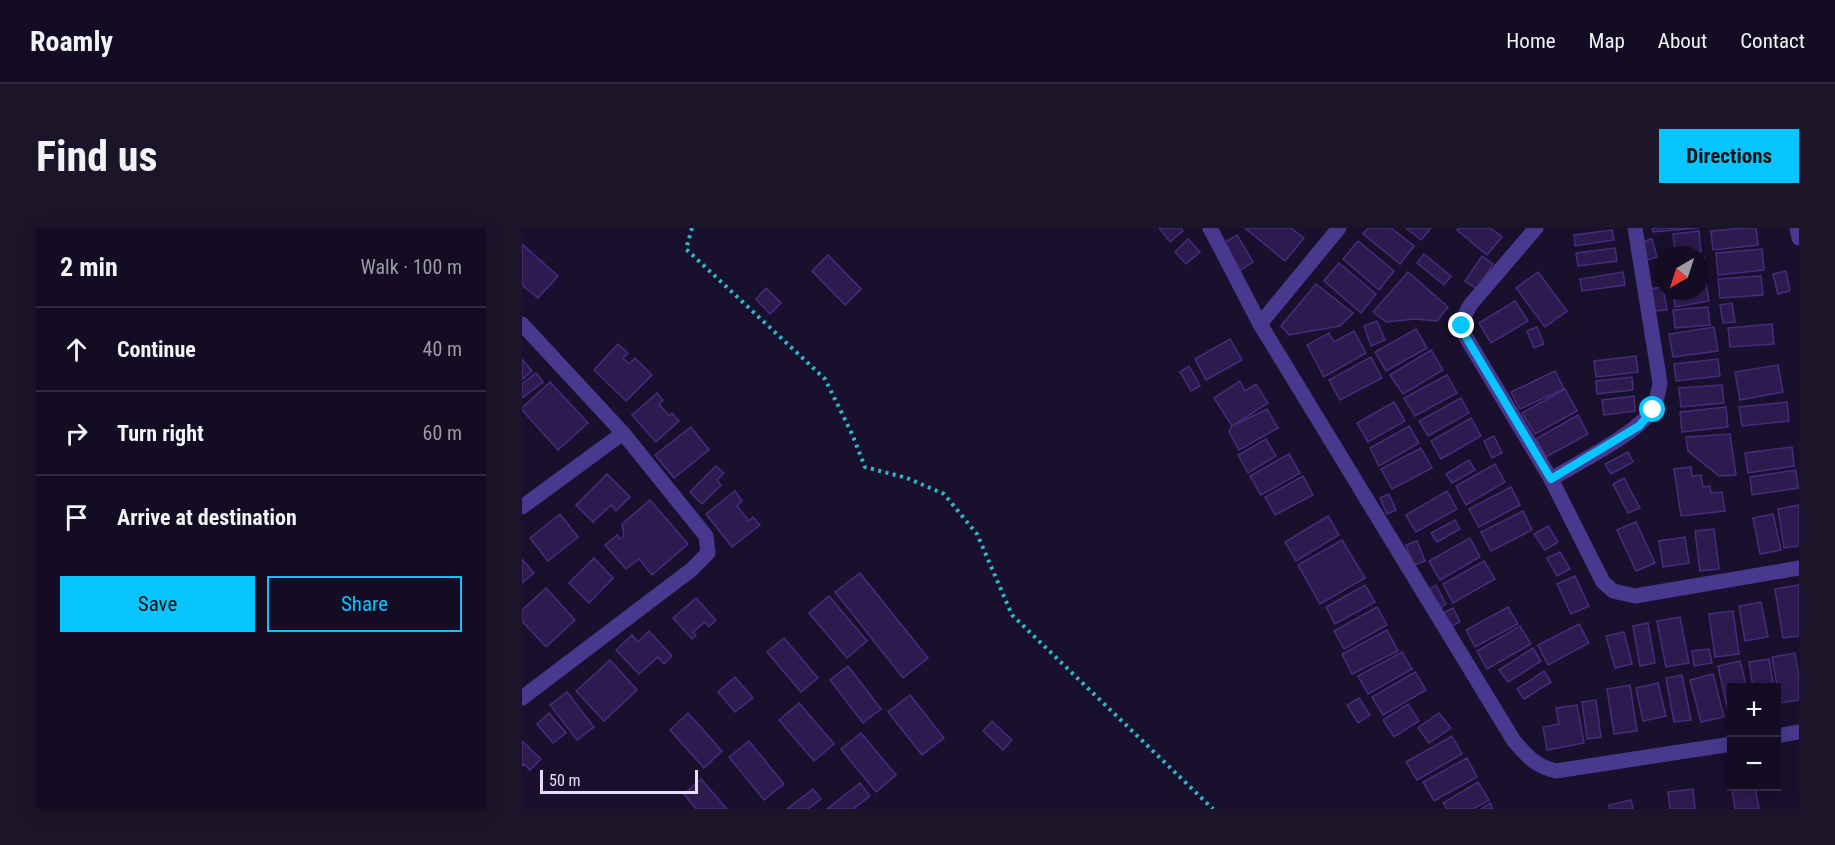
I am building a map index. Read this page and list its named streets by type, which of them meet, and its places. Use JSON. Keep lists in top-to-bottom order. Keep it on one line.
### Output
{"scale_bar":"50 m","north":"bottom left","page":{"header":"Roamly","nav":["Home","Map","About","Contact"],"buttons":["Directions",["Save","Share"]],"title":"Find us","heading":["2 min","Walk · 100 m"],"list":[["Continue","40 m"],["Turn right","60 m"],"Arrive at destination"],"map_buttons":["+","−"],"scale":"50 m"}}
